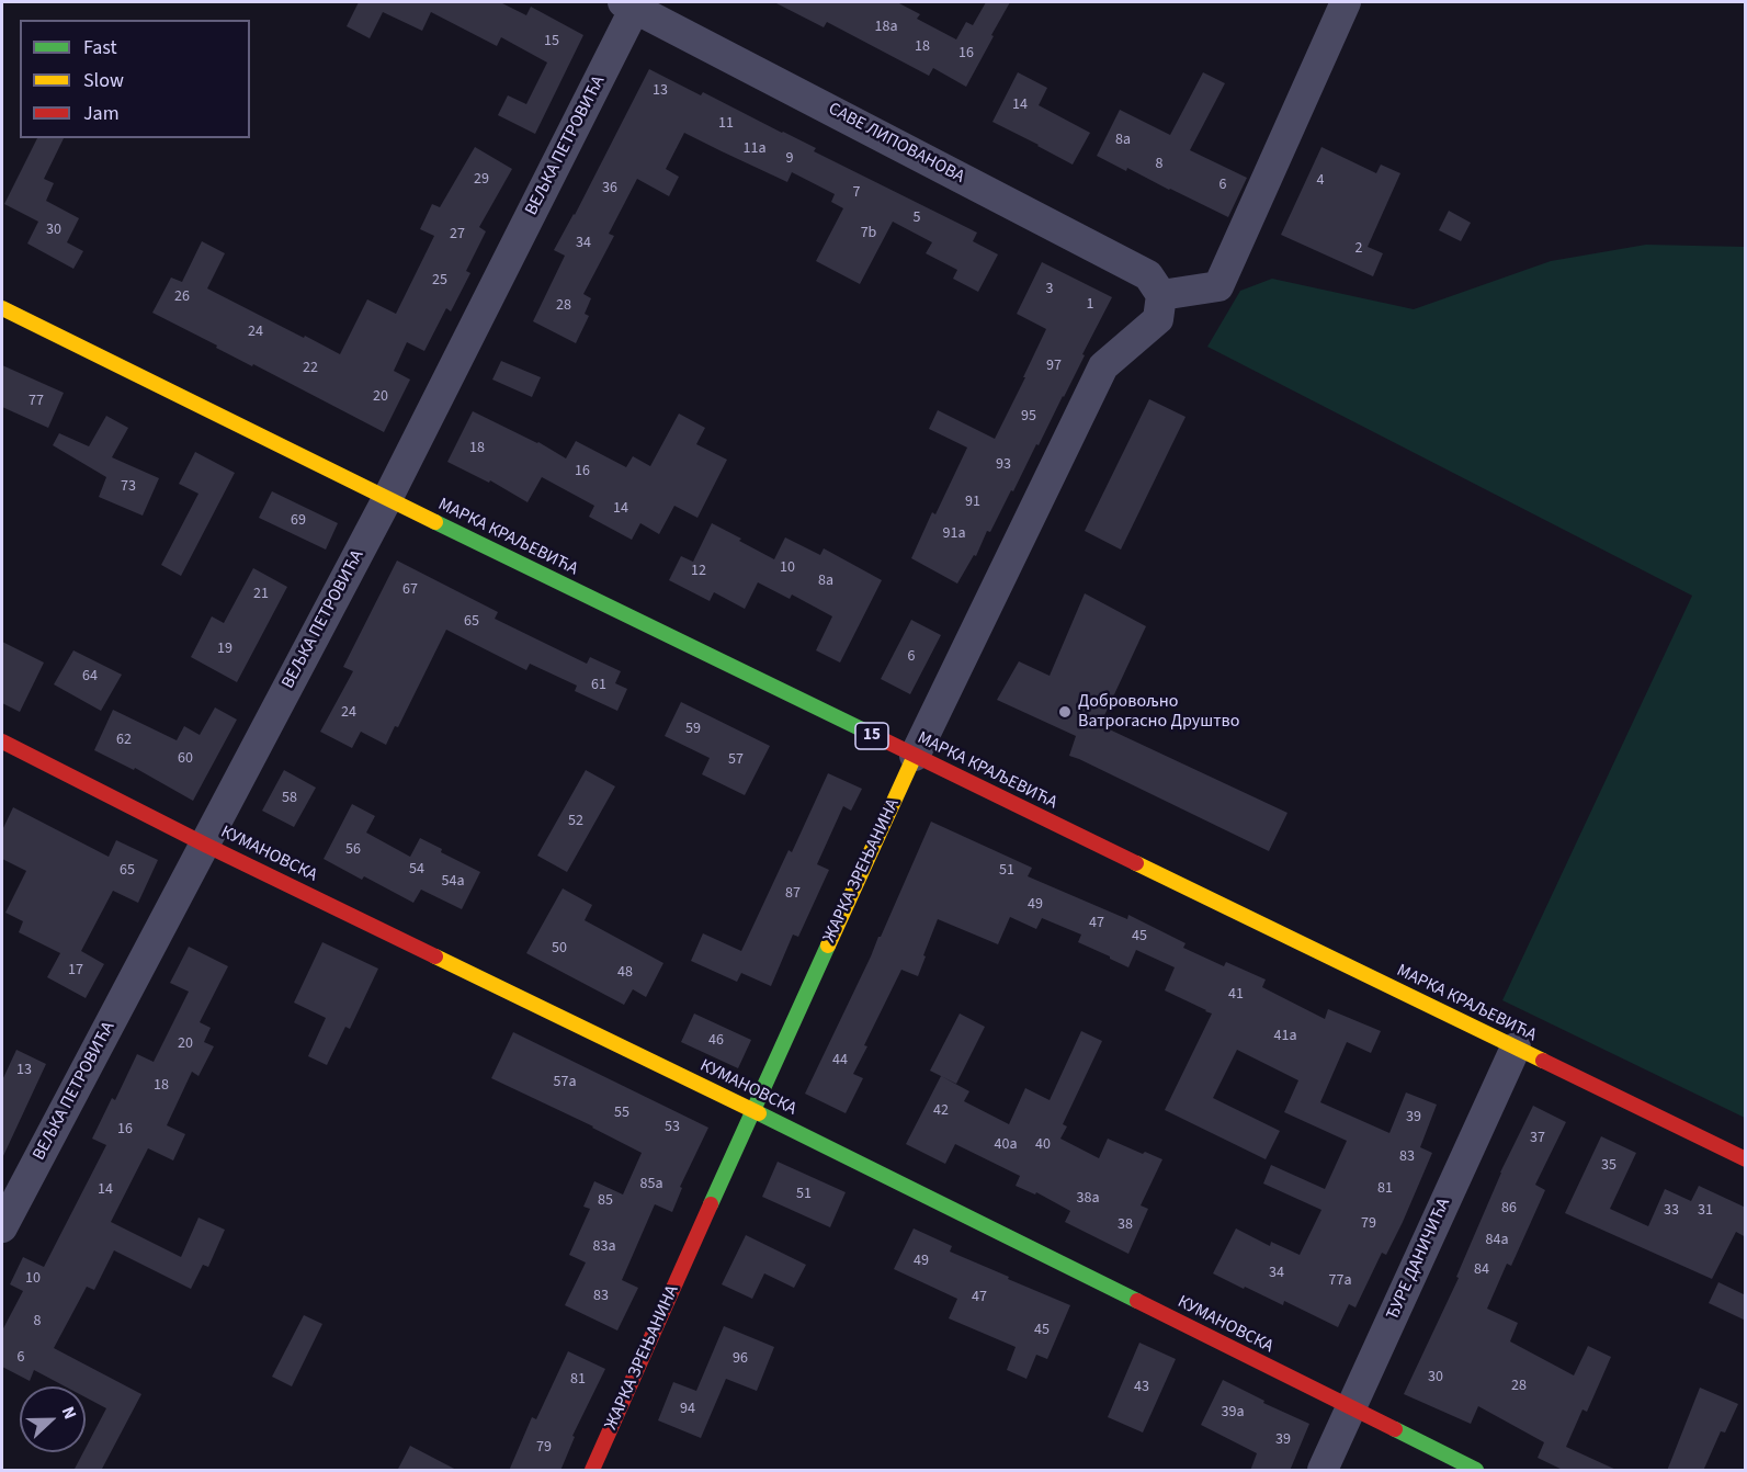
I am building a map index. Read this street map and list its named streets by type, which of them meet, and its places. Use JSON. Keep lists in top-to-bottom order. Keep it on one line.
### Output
{"streets":{"street":["САВЕ ЛИПОВАНОВА","ВЕЉКА ПЕТРОВИЋА","МАРКА КРАЉЕВИЋА","15","КУМАНОВСКА","ЖАРКА ЗРЕЊАНИНА","ЂУРЕ ДАНИЧИЋА"]},"crossings":[["САВЕ ЛИПОВАНОВА","ВЕЉКА ПЕТРОВИЋА"],["САВЕ ЛИПОВАНОВА","ЖАРКА ЗРЕЊАНИНА"],["ВЕЉКА ПЕТРОВИЋА","МАРКА КРАЉЕВИЋА"],["ВЕЉКА ПЕТРОВИЋА","КУМАНОВСКА"],["МАРКА КРАЉЕВИЋА","ЖАРКА ЗРЕЊАНИНА"],["МАРКА КРАЉЕВИЋА","ЂУРЕ ДАНИЧИЋА"],["КУМАНОВСКА","ЖАРКА ЗРЕЊАНИНА"],["КУМАНОВСКА","ЂУРЕ ДАНИЧИЋА"]],"places":["Добровољно Ватрогасно Друштво"],"house_numbers":["18a","15","18","16","13","14","11","8a","11a","9","8","29","4","6","36","7","5","30","7b","27","34","2","25","3","26","1","28","24","97","22","20","77","95","18","93","16","73","91","14","69","91a","10","12","8a","67","21","65","19","6","64","61","24","59","62","60","57","58","52","56","54","65","51","54a","87","49","47","45","50","17","48","41","41a","46","20","44","13","57a","18","42","55","39","53","16","37","40a","40","83","35","85a","81","14","51","38a","85","86","33","31","79","38","84a","83a","49","84","34","10","77a","83","47","8","45","6","96","30","81","28","43","94","39a","39","79"],"legend":["Fast","Slow","Jam"],"north":"right"}
